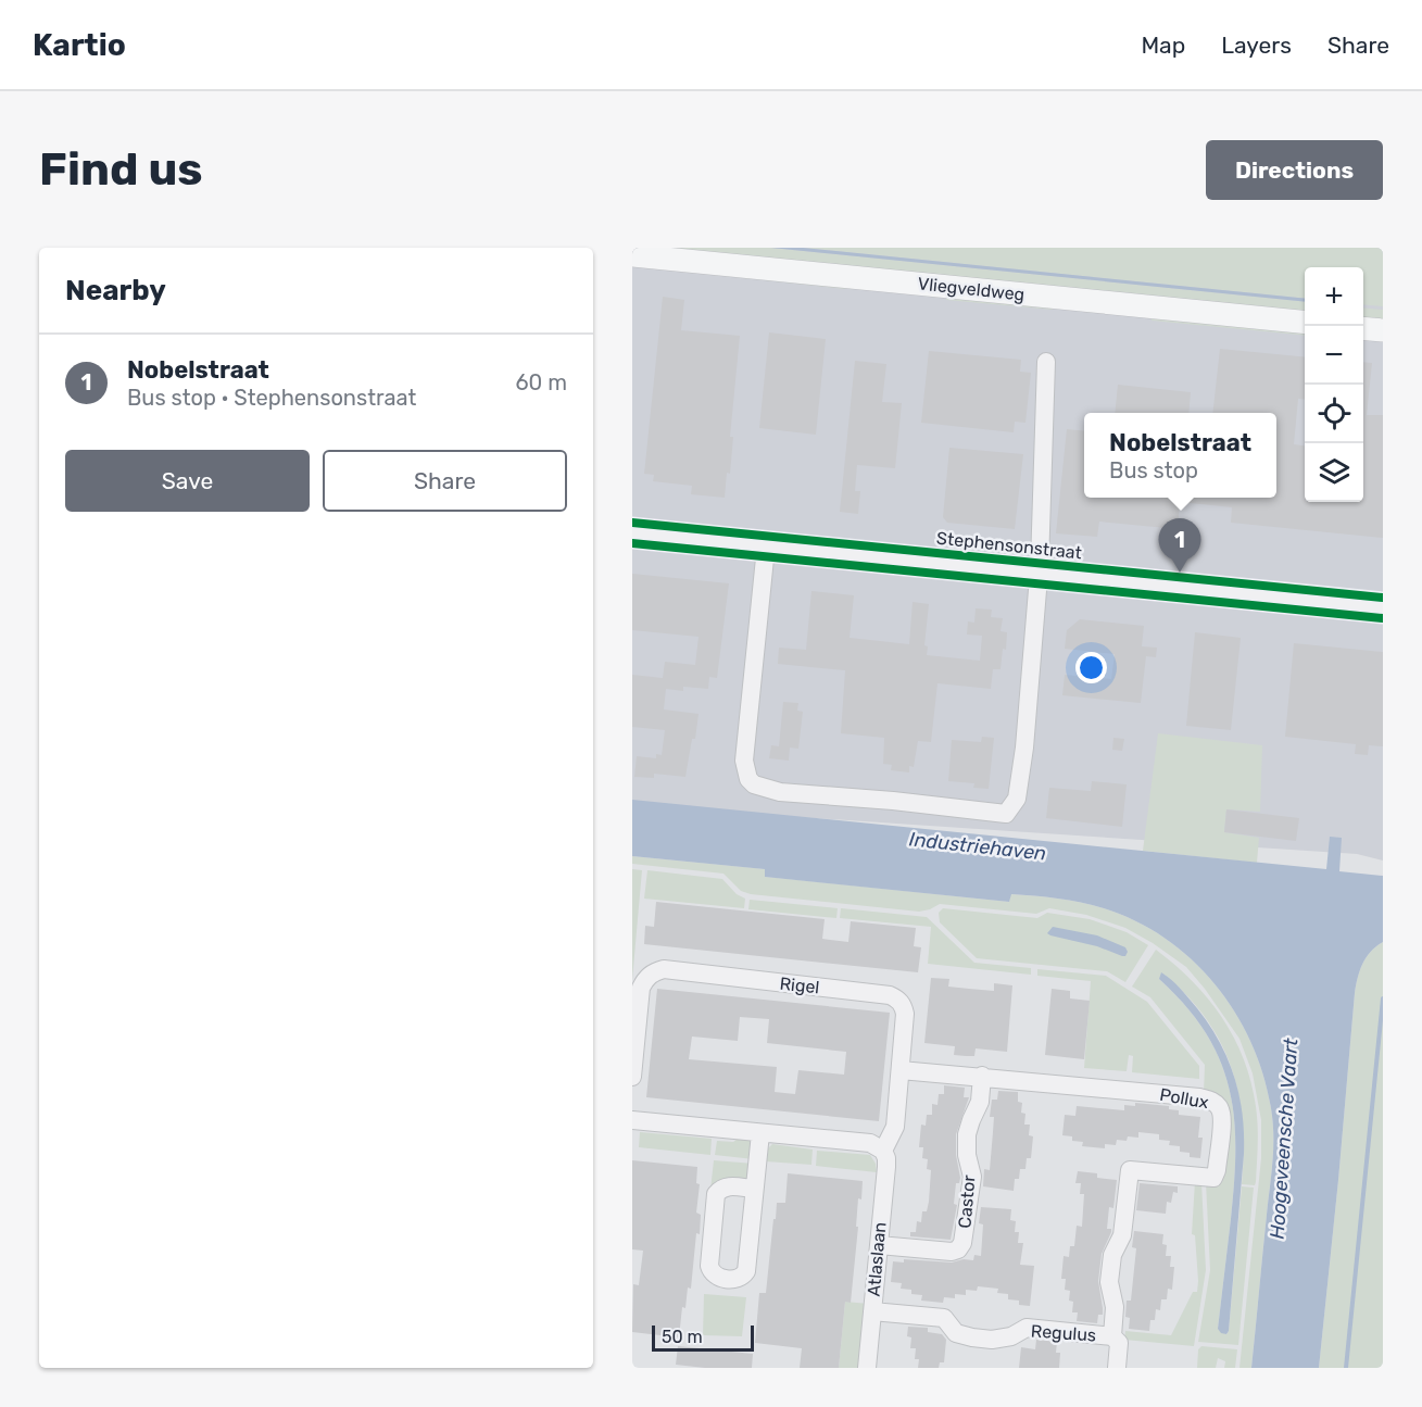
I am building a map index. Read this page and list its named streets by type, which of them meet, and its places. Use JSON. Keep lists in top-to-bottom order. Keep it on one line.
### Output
{"streets":{"main road":["Vliegveldweg"],"street":["Stephensonstraat","Rigel","Pollux","Castor","Atlaslaan","Regulus"]},"crossings":[["Rigel","Pollux"],["Rigel","Atlaslaan"],["Pollux","Castor"],["Pollux","Regulus"],["Castor","Atlaslaan"],["Atlaslaan","Regulus"]],"water":["Industriehaven","Hoogeveensche Vaart"],"scale_bar":"50 m","page":{"header":"Kartio","nav":["Map","Layers","Share"],"buttons":["Directions",["Save","Share"]],"title":"Find us","heading":"Nearby","map_buttons":["+","−"],"list":[{"mark":"1","name":"Nobelstraat","note":"Bus stop · Stephensonstraat","value":"60 m"}],"popup":["Nobelstraat","Bus stop"],"pins":"1","scale":"50 m"}}
